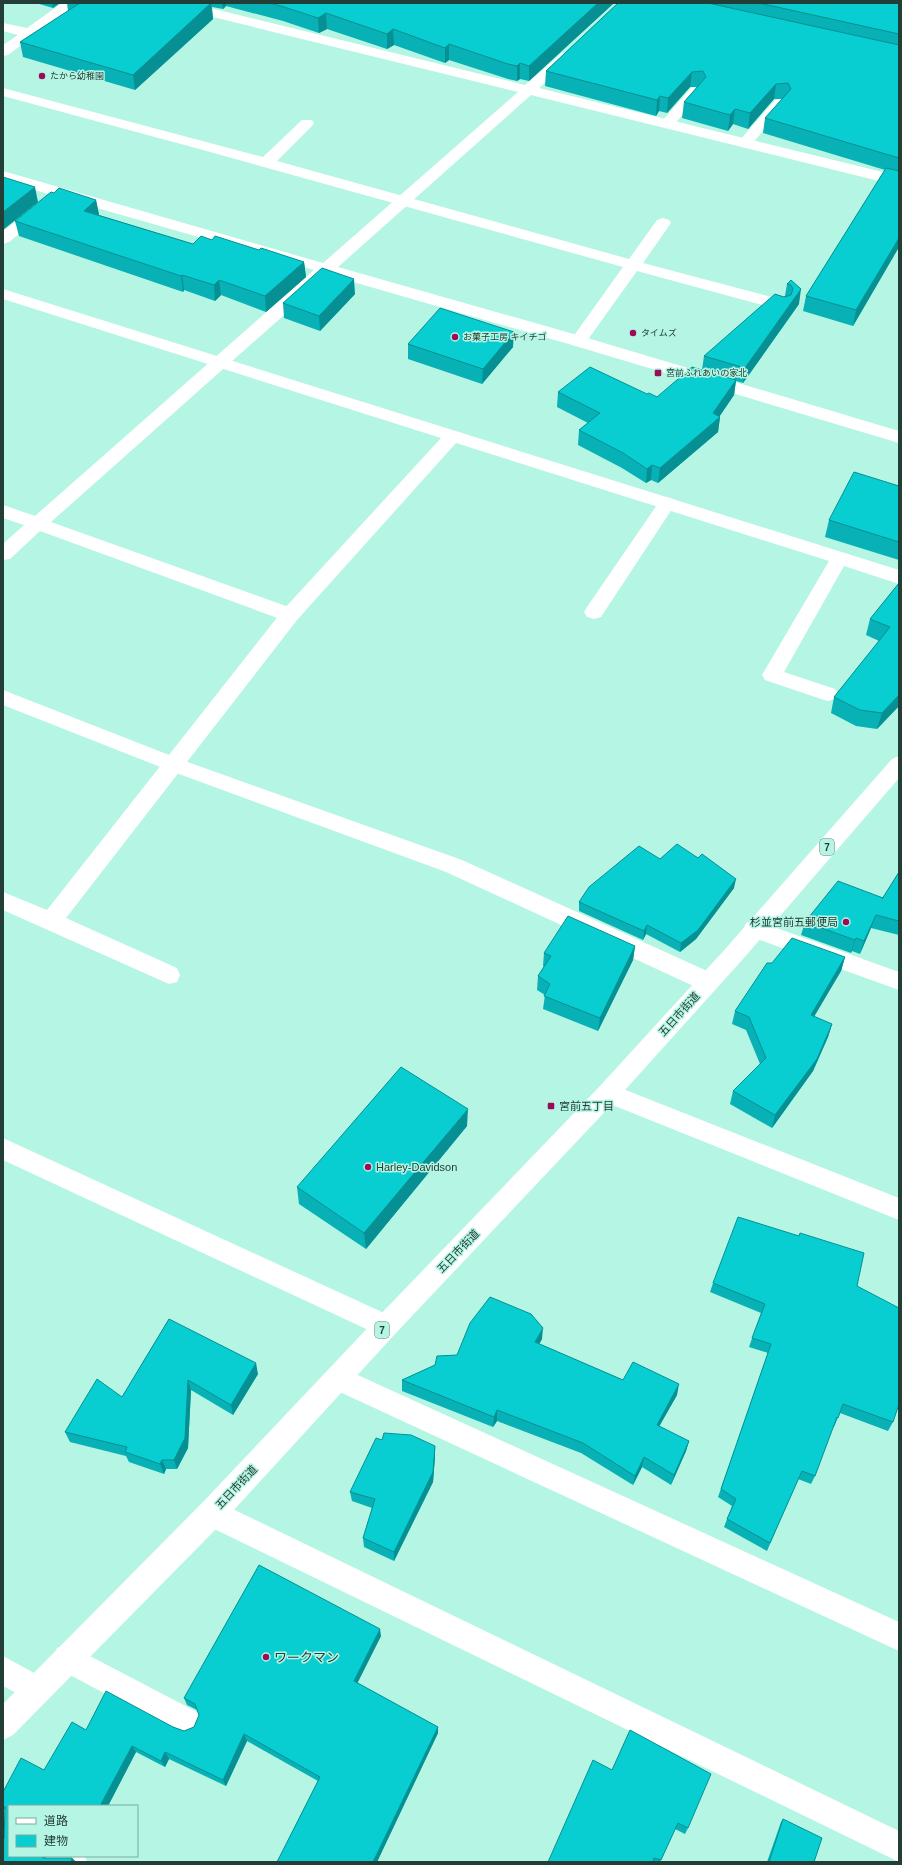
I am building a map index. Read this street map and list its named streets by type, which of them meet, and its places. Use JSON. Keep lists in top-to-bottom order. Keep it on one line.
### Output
{"streets":{"street":["7","五日市街道"]},"places":{"other":["たから幼稚園","タイムズ","お菓子工房 キイチゴ","杉並宮前五郵便局","Harley-Davidson","ワークマン"],"transit":["宮前ふれあいの家北","宮前五丁目"]},"legend":["道路","建物"]}
